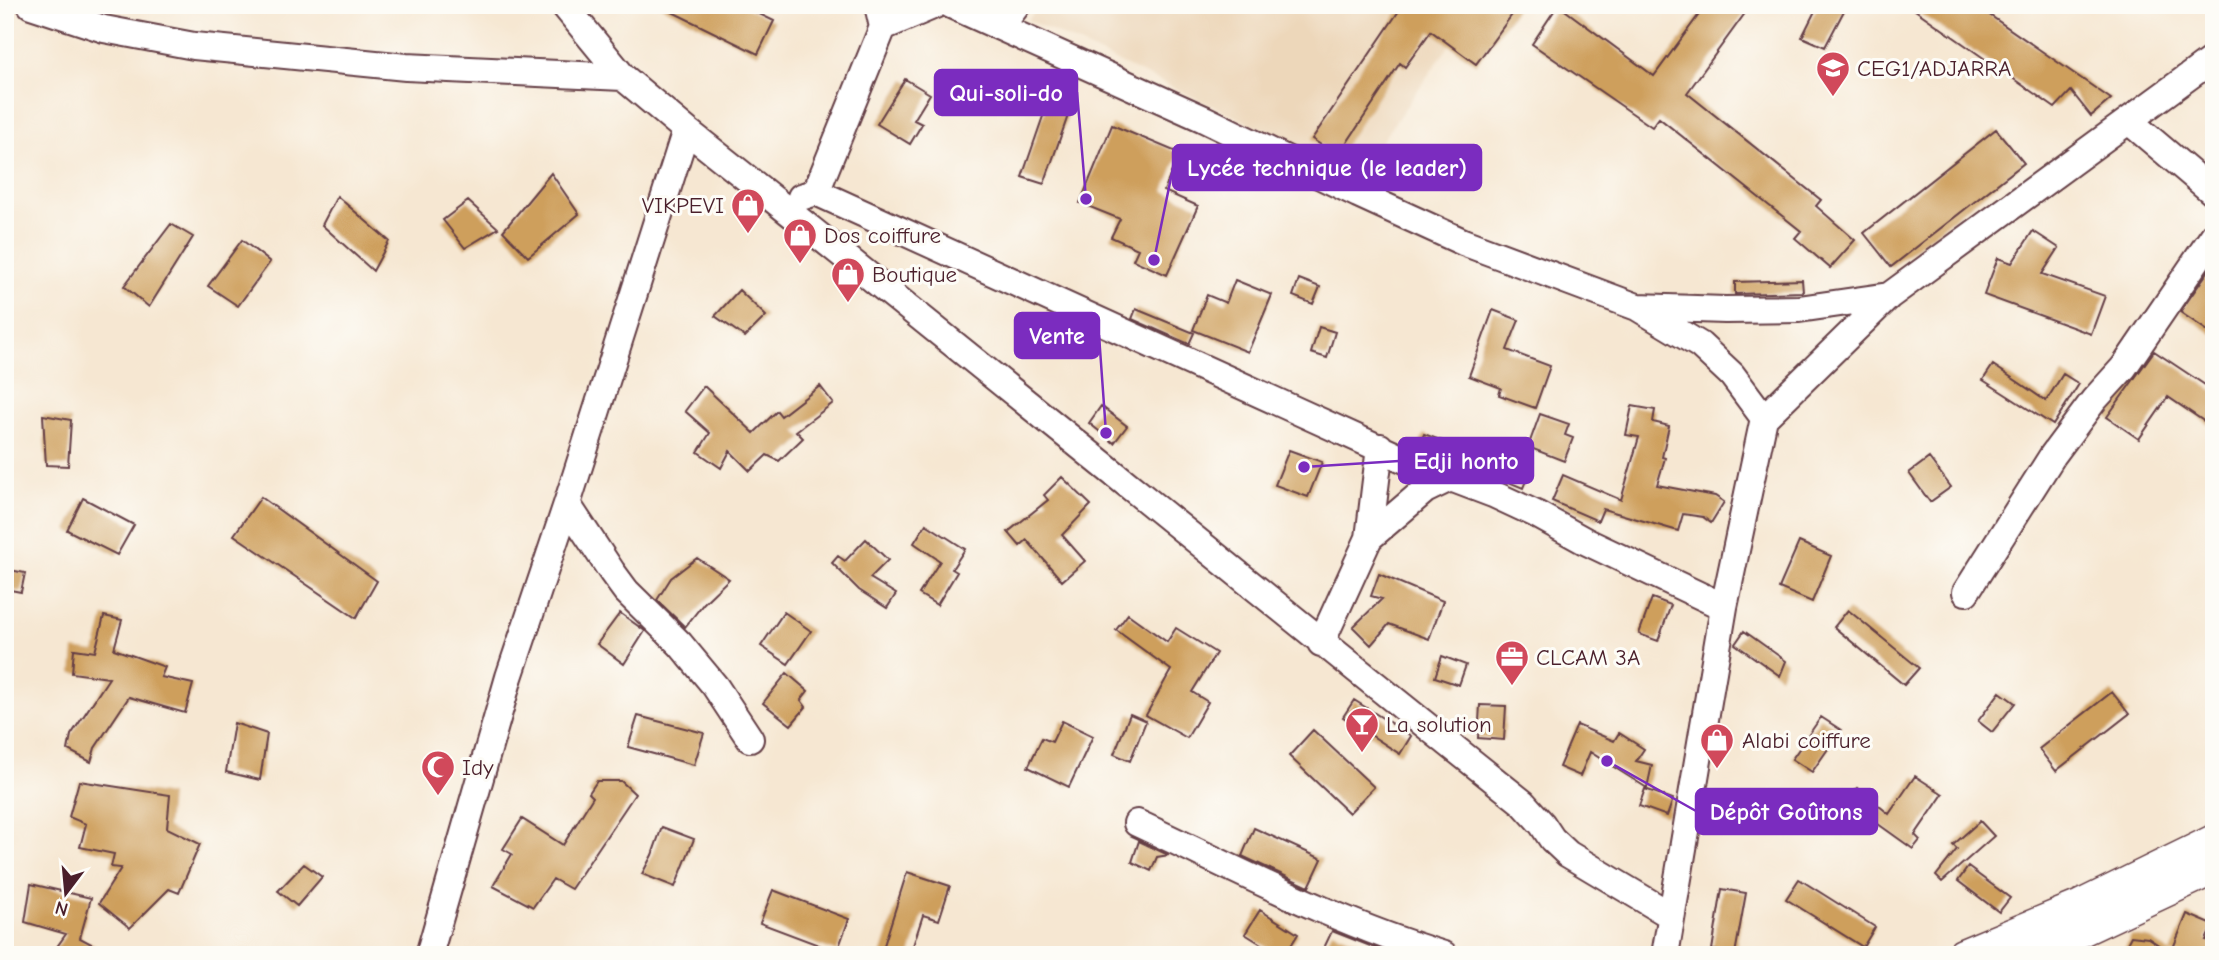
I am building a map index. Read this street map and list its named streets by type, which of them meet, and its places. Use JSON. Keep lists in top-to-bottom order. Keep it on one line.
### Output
{"places":{"school or university":["CEG1/ADJARRA"],"other":["Qui-soli-do","Lycée technique (le leader)","Vente","Edji honto","Dépôt Goûtons"],"shop":["VIKPEVI","Dos coiffure","Boutique","Alabi coiffure"],"office":["CLCAM 3A"],"bar":["La solution"],"mosque":["Idy"]},"north":"bottom"}
